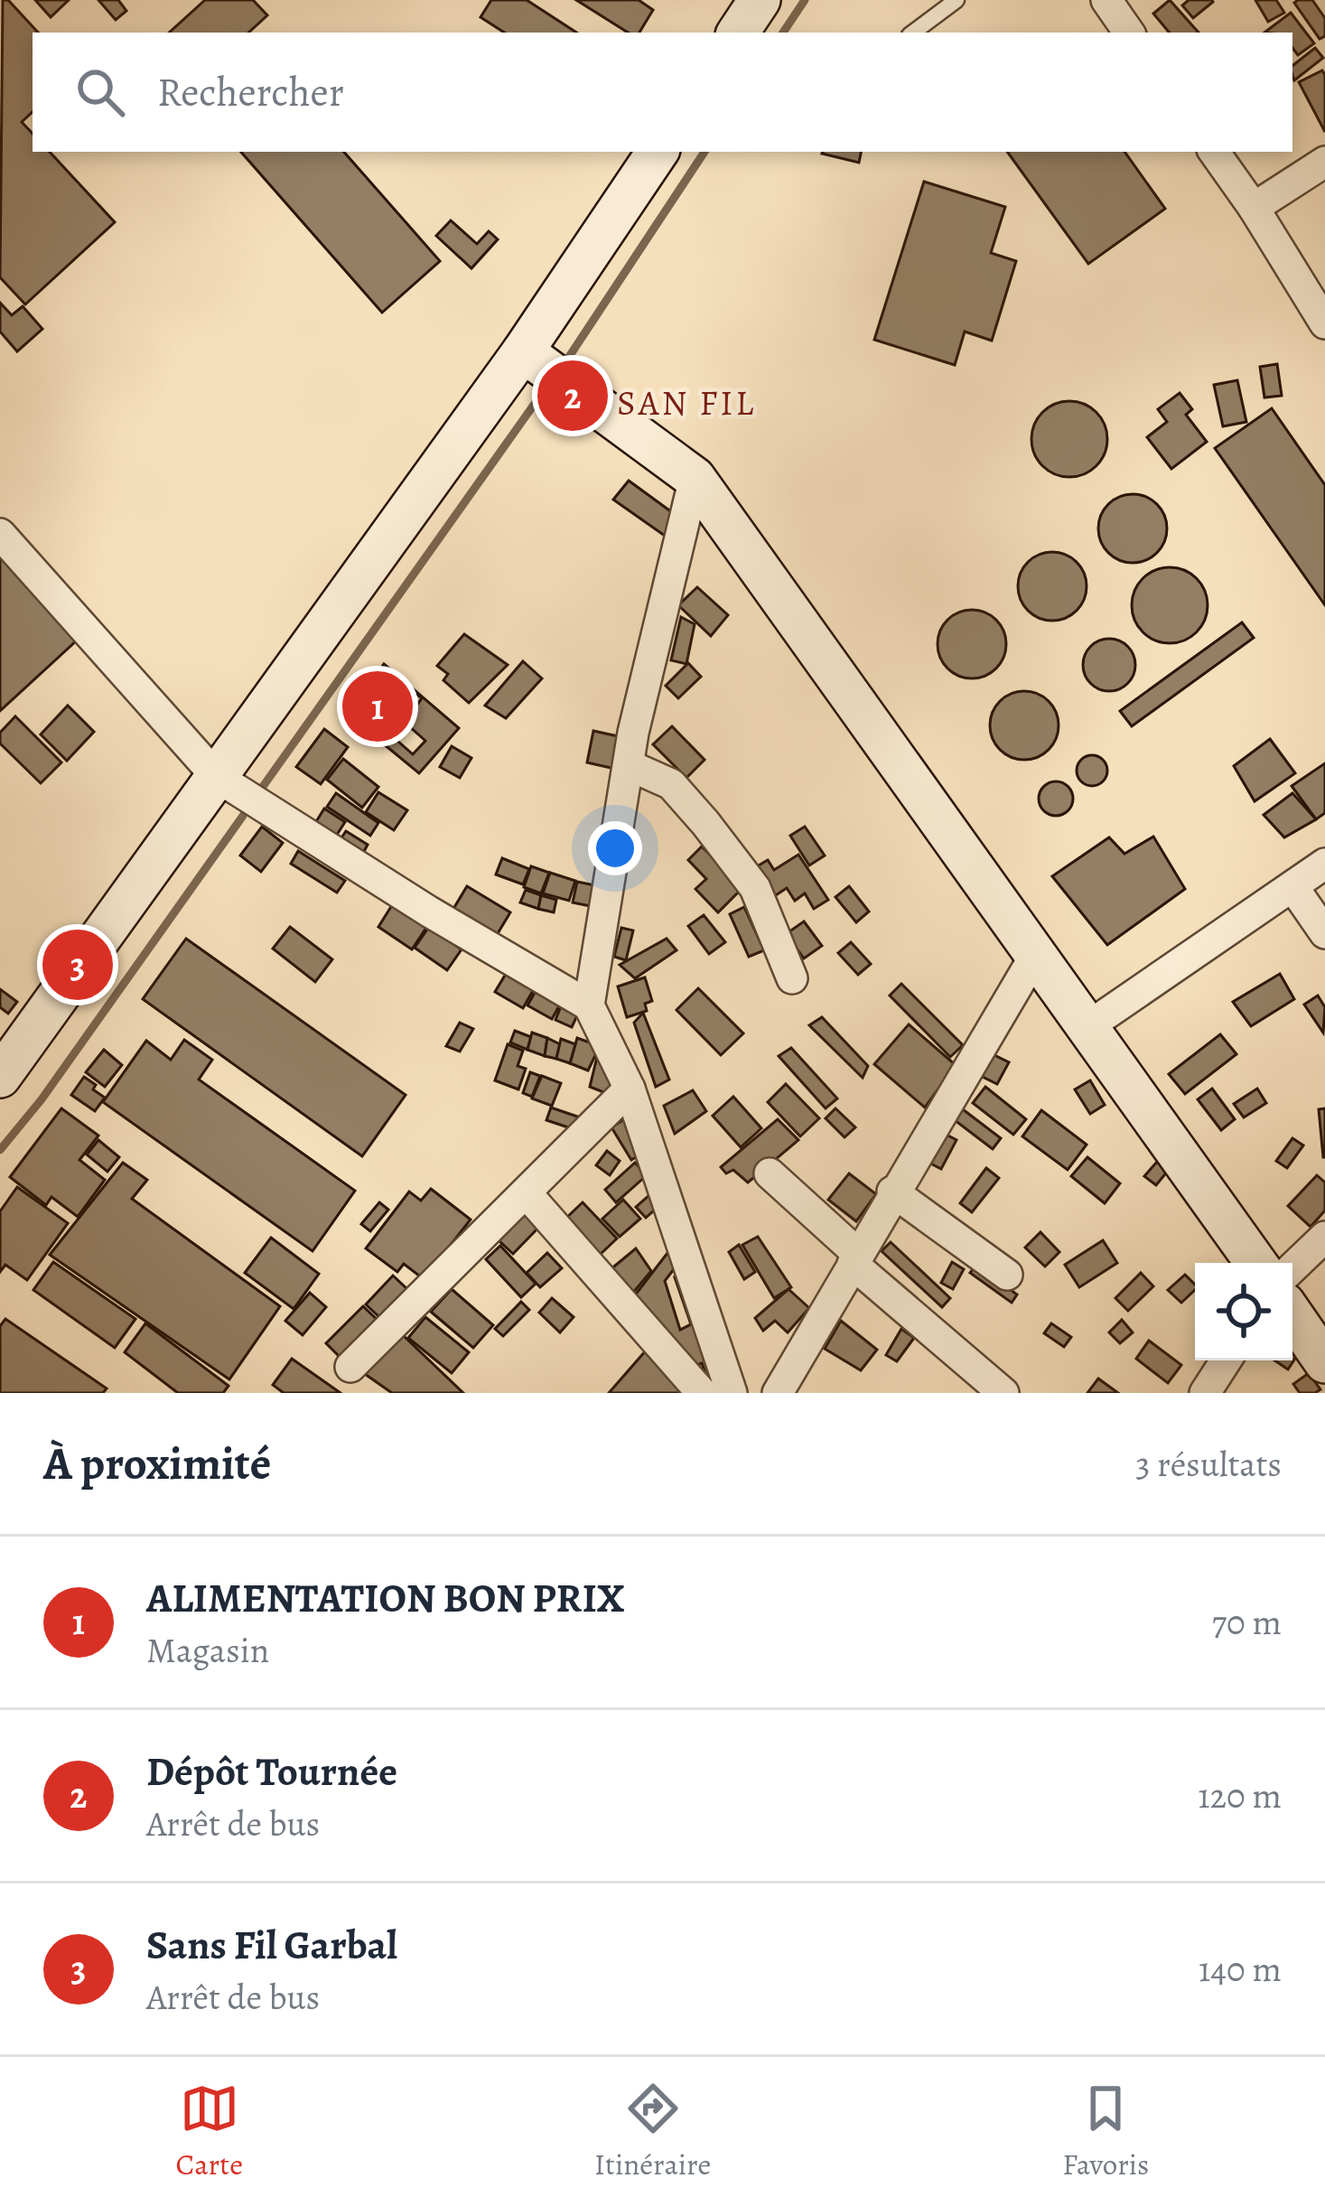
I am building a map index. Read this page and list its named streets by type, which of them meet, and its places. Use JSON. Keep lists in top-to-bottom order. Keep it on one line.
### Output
{"districts":["SAN FIL"],"page":{"search":"Rechercher","pins":["2","1","3"],"heading":["À proximité","3 résultats"],"list":[{"mark":"1","name":"ALIMENTATION BON PRIX","note":"Magasin","value":"70 m"},{"mark":"2","name":"Dépôt Tournée","note":"Arrêt de bus","value":"120 m"},{"mark":"3","name":"Sans Fil Garbal","note":"Arrêt de bus","value":"140 m"}],"nav":["Carte","Itinéraire","Favoris"]}}
